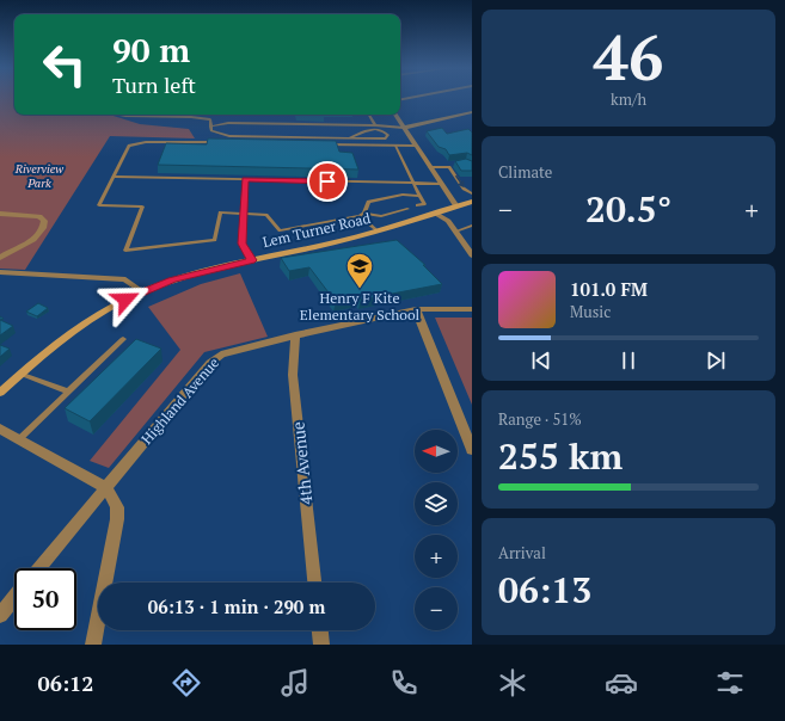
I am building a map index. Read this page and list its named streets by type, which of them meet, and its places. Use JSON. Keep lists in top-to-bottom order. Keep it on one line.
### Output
{"streets":{"main road":["Lem Turner Road"],"street":["Highland Avenue","4th Avenue"]},"crossings":[["Highland Avenue","4th Avenue"]],"parks":["Riverview Park"],"places":{"school or university":["Henry F Kite Elementary School"]},"north":"left","page":{"tile":[["46","km/h"],"Climate",["Range · 51%","255 km"],["Arrival","06:13"]],"turn":["90 m","Turn left"],"heat":["−","20.5°","+"],"song":["101.0 FM","Music"],"map_buttons":["+","−"],"limit":"50","trip":"06:13 · 1 min · 290 m","tabs":"06:12"}}
